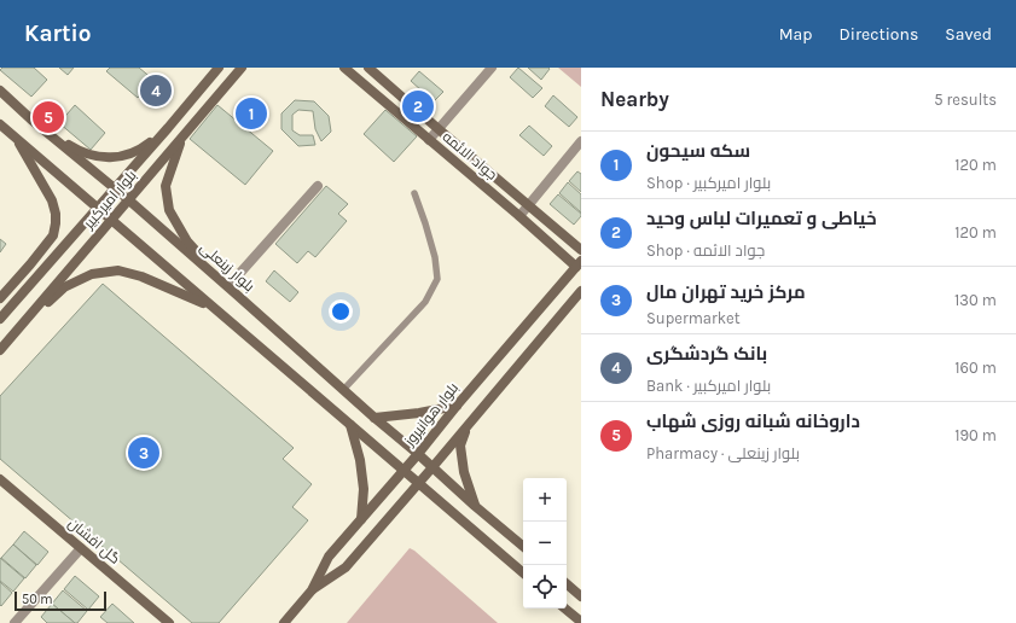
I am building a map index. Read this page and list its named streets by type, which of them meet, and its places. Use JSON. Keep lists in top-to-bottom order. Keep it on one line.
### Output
{"streets":{"main road":["جواد الائمه","بلوار امیرکبیر","بلوار زینعلی","بلوار هوانیروز","گل افشان"]},"crossings":[["جواد الائمه","بلوار هوانیروز"],["بلوار امیرکبیر","بلوار زینعلی"],["بلوار زینعلی","بلوار هوانیروز"]],"scale_bar":"50 m","page":{"header":"Kartio","nav":["Map","Directions","Saved"],"heading":["Nearby","5 results"],"pins":["4","2","1","5","3"],"list":[{"mark":"1","name":"سکه سیحون","note":"Shop · بلوار امیرکبیر","value":"120 m"},{"mark":"2","name":"خیاطی و تعمیرات لباس وحید","note":"Shop · جواد الائمه","value":"120 m"},{"mark":"3","name":"مرکز خرید تهران مال","note":"Supermarket","value":"130 m"},{"mark":"4","name":"بانک گردشگری","note":"Bank · بلوار امیرکبیر","value":"160 m"},{"mark":"5","name":"داروخانه شبانه روزی شهاب","note":"Pharmacy · بلوار زینعلی","value":"190 m"}],"map_buttons":["+","−"],"scale":"50 m"}}
